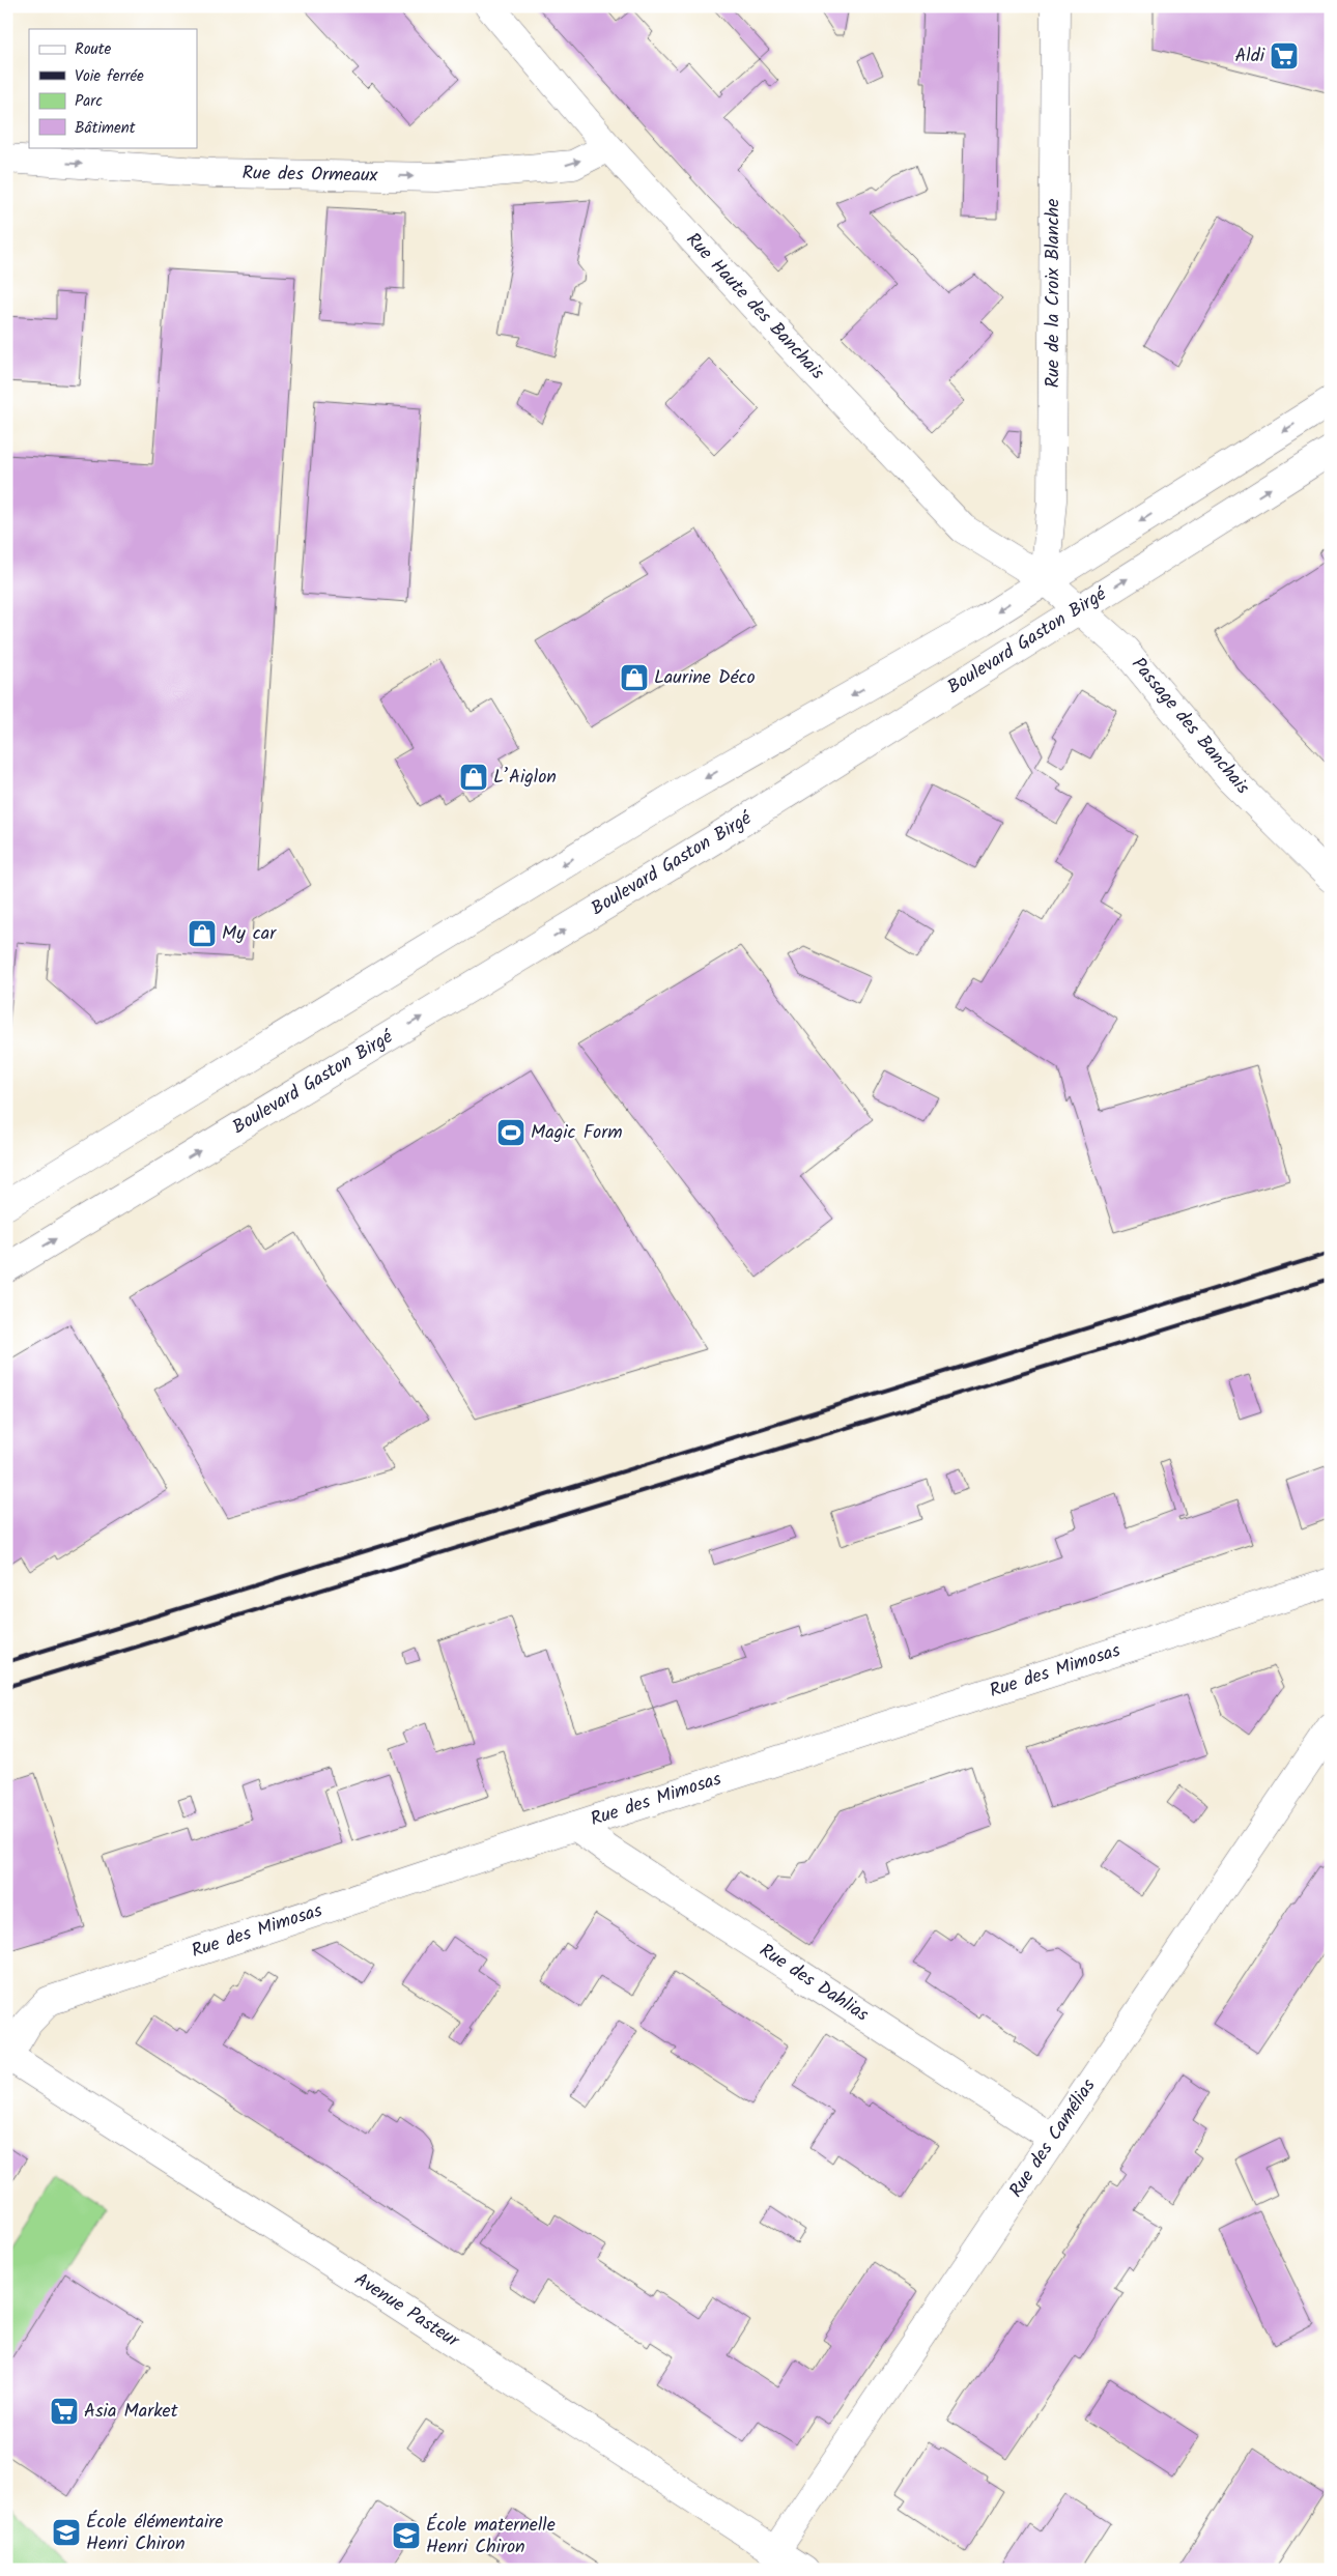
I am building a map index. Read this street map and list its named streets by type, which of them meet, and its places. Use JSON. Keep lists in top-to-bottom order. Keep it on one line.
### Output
{"streets":{"street":["Rue des Ormeaux","Rue de la Croix Blanche","Rue Haute des Banchais","Boulevard Gaston Birgé","Passage des Banchais","Rue des Mimosas","Rue des Dahlias","Rue des Camélias","Avenue Pasteur"]},"crossings":[["Rue des Ormeaux","Rue Haute des Banchais"],["Rue de la Croix Blanche","Rue Haute des Banchais"],["Rue de la Croix Blanche","Passage des Banchais"],["Rue Haute des Banchais","Passage des Banchais"],["Boulevard Gaston Birgé","Passage des Banchais"],["Rue des Mimosas","Rue des Dahlias"],["Rue des Mimosas","Avenue Pasteur"],["Rue des Dahlias","Rue des Camélias"],["Rue des Camélias","Avenue Pasteur"]],"one_way":["Rue des Ormeaux"],"places":{"supermarket":["Aldi","Asia Market"],"shop":["Laurine Déco","L’Aiglon","My car"],"sports":["Magic Form"],"school or university":["École élémentaire Henri Chiron","École maternelle Henri Chiron"]},"legend":["Route","Voie ferrée","Parc","Bâtiment"]}
